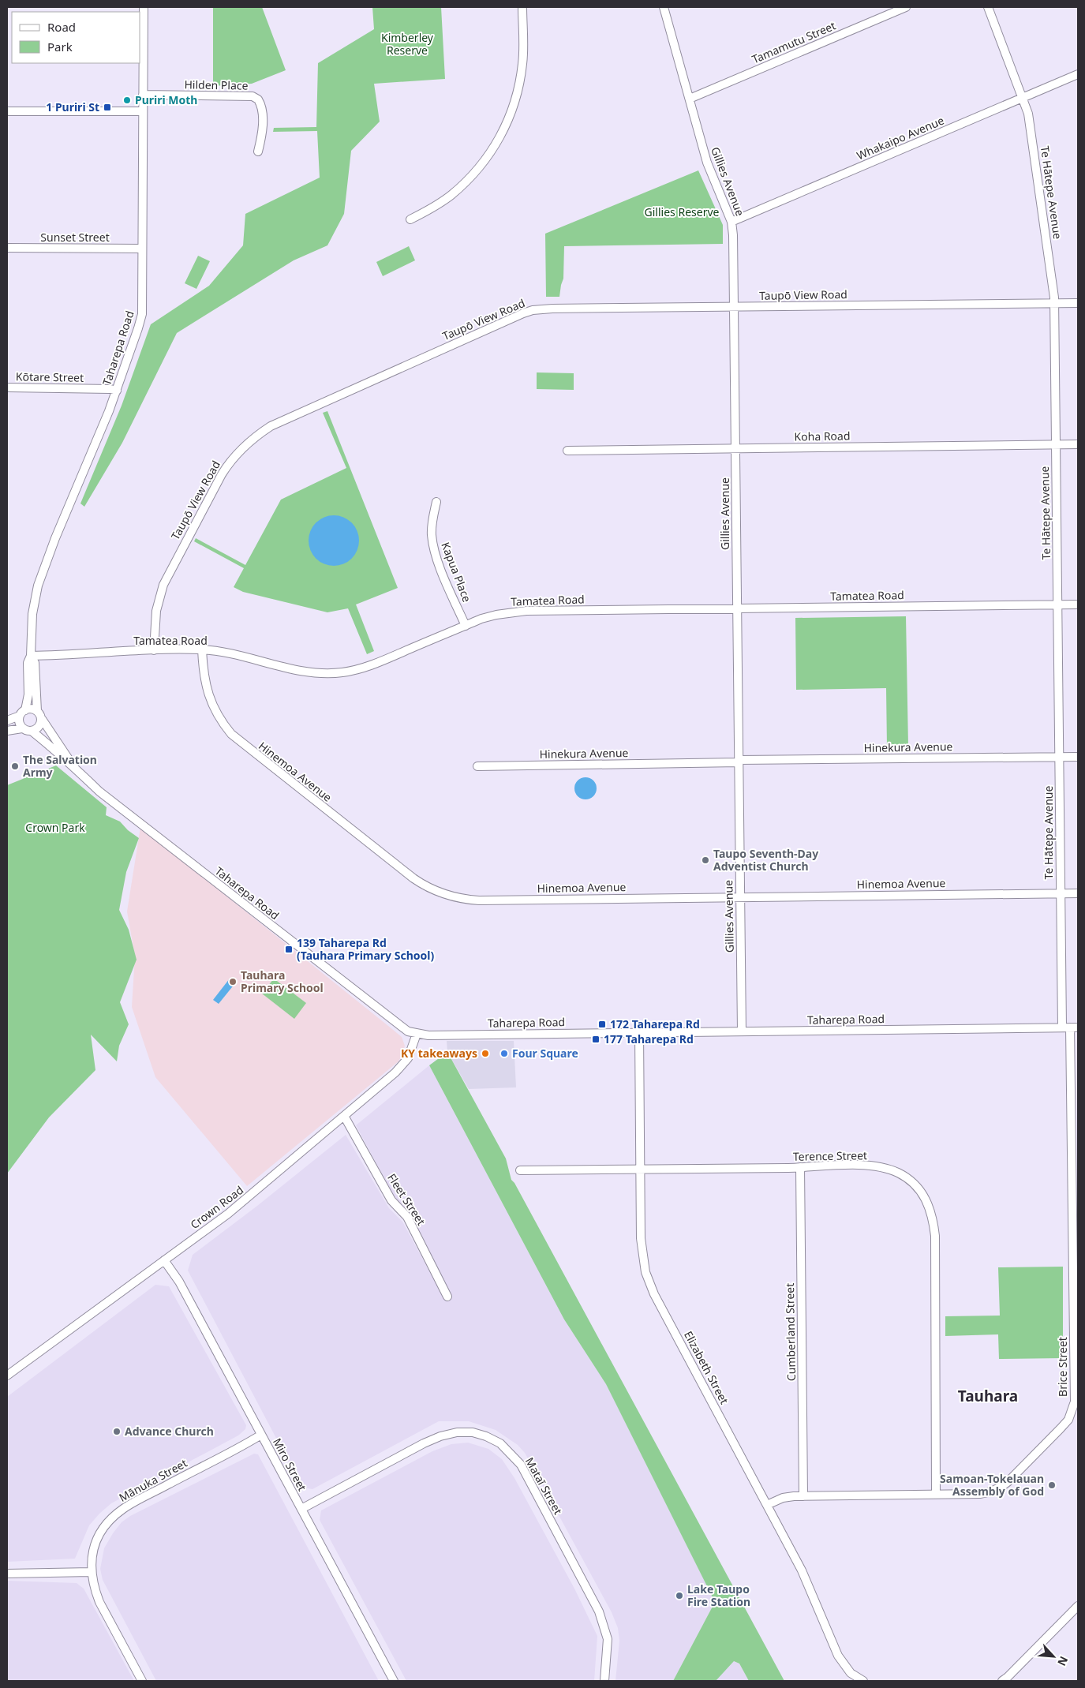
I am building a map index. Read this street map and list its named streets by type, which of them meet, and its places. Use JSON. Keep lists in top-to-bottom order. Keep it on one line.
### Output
{"streets":{"street":["Tamamutu Street","Hilden Place","Whakaipo Avenue","Gillies Avenue","Te Hātepe Avenue","Sunset Street","Taupō View Road","Taharepa Road","Kōtare Street","Koha Road","Kapua Place","Tamatea Road","Hinekura Avenue","Hinemoa Avenue","Terence Street","Fleet Street","Crown Road","Cumberland Street","Brice Street","Elizabeth Street","Miro Street","Mānuka Street","Mataī Street"]},"crossings":[["Tamamutu Street","Gillies Avenue"],["Hilden Place","Taharepa Road"],["Whakaipo Avenue","Gillies Avenue"],["Whakaipo Avenue","Te Hātepe Avenue"],["Gillies Avenue","Taupō View Road"],["Gillies Avenue","Taharepa Road"],["Gillies Avenue","Koha Road"],["Gillies Avenue","Tamatea Road"],["Gillies Avenue","Hinekura Avenue"],["Gillies Avenue","Hinemoa Avenue"],["Te Hātepe Avenue","Taupō View Road"],["Te Hātepe Avenue","Taharepa Road"],["Te Hātepe Avenue","Koha Road"],["Te Hātepe Avenue","Tamatea Road"],["Te Hātepe Avenue","Hinekura Avenue"],["Te Hātepe Avenue","Hinemoa Avenue"],["Te Hātepe Avenue","Brice Street"],["Sunset Street","Taharepa Road"],["Taupō View Road","Tamatea Road"],["Taharepa Road","Kōtare Street"],["Taharepa Road","Tamatea Road"],["Taharepa Road","Crown Road"],["Taharepa Road","Brice Street"],["Taharepa Road","Elizabeth Street"],["Kapua Place","Tamatea Road"],["Tamatea Road","Hinemoa Avenue"],["Terence Street","Cumberland Street"],["Terence Street","Brice Street"],["Terence Street","Elizabeth Street"],["Fleet Street","Crown Road"],["Crown Road","Miro Street"],["Cumberland Street","Brice Street"],["Brice Street","Elizabeth Street"],["Miro Street","Mānuka Street"],["Miro Street","Mataī Street"]],"districts":["Tauhara"],"parks":["Kimberley Reserve","Gillies Reserve","Crown Park"],"places":{"other":["Puriri Moth","The Salvation Army","Taupo Seventh-Day Adventist Church","Tauhara Primary School","KY takeaways","Four Square","Advance Church","Samoan-Tokelauan Assembly of God","Lake Taupo Fire Station"],"transit":["1 Puriri St","139 Taharepa Rd (Tauhara Primary School)","172 Taharepa Rd","177 Taharepa Rd"]},"legend":["Road","Park"],"north":"bottom right"}
